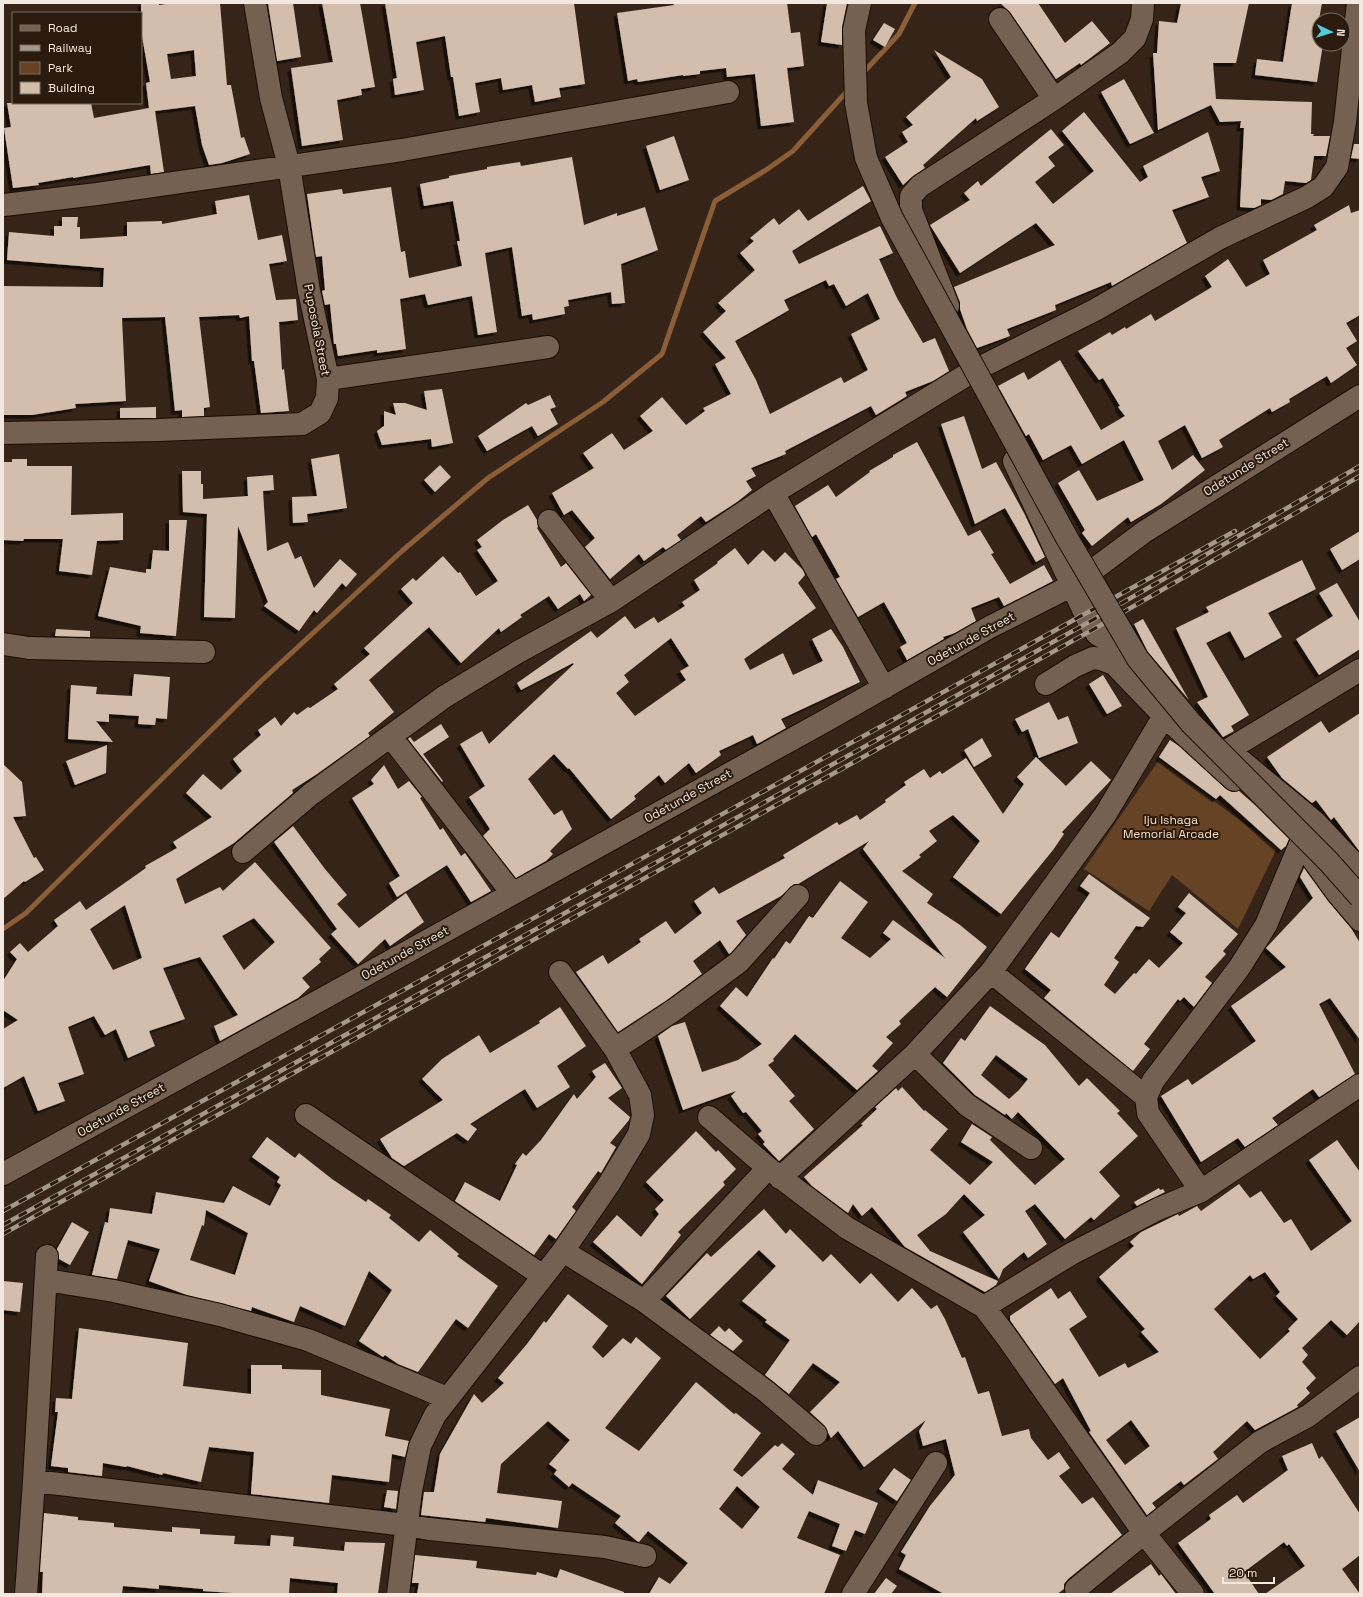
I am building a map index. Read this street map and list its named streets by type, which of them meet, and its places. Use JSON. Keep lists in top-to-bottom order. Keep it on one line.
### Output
{"streets":{"street":["Puposola Street","Odetunde Street"]},"parks":["Iju Ishaga Memorial Arcade"],"legend":["Road","Railway","Park","Building"],"scale_bar":"20 m","north":"right"}
